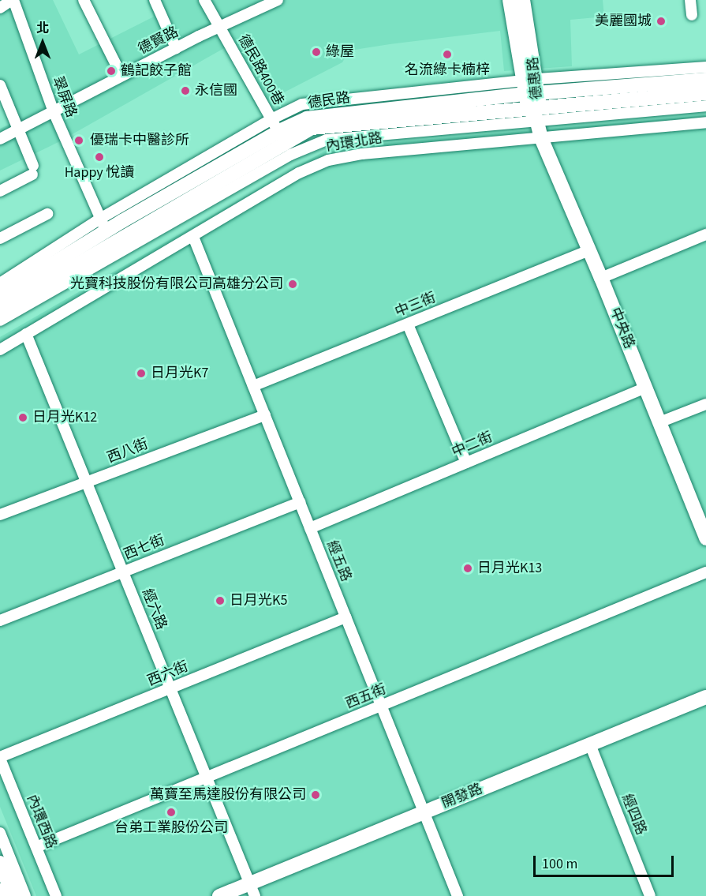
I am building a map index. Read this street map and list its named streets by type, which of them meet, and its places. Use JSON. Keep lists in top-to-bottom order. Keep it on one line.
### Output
{"streets":{"street":["德賢路","德民路400巷","德惠路","翠屏路","德民路","內環北路","中三街","中央路","中二街","西八街","西七街","經五路","經六路","西六街","西五街","開發路","經四路","內環西路"]},"crossings":[["德賢路","德民路400巷"],["德賢路","翠屏路"],["德民路400巷","德民路"],["德惠路","德民路"],["德惠路","中央路"],["翠屏路","德民路"],["德民路","中央路"],["內環北路","中央路"],["內環北路","經五路"],["內環北路","經六路"],["中三街","中央路"],["中三街","經五路"],["中央路","中二街"],["中二街","經五路"],["西八街","經五路"],["西八街","經六路"],["西七街","經五路"],["西七街","經六路"],["經五路","西六街"],["經五路","西五街"],["經五路","開發路"],["經六路","西六街"],["經六路","西五街"],["經六路","開發路"],["西六街","內環西路"],["西五街","內環西路"],["開發路","經四路"]],"places":["美麗國城","綠屋","名流綠卡楠梓","鶴記餃子館","永信國","優瑞卡中醫診所","Happy 悅讀","光寶科技股份有限公司高雄分公司","日月光K7","日月光K12","日月光K13","日月光K5","萬寶至馬達股份有限公司","台弟工業股份公司"],"scale_bar":"100 m","north":"top"}
